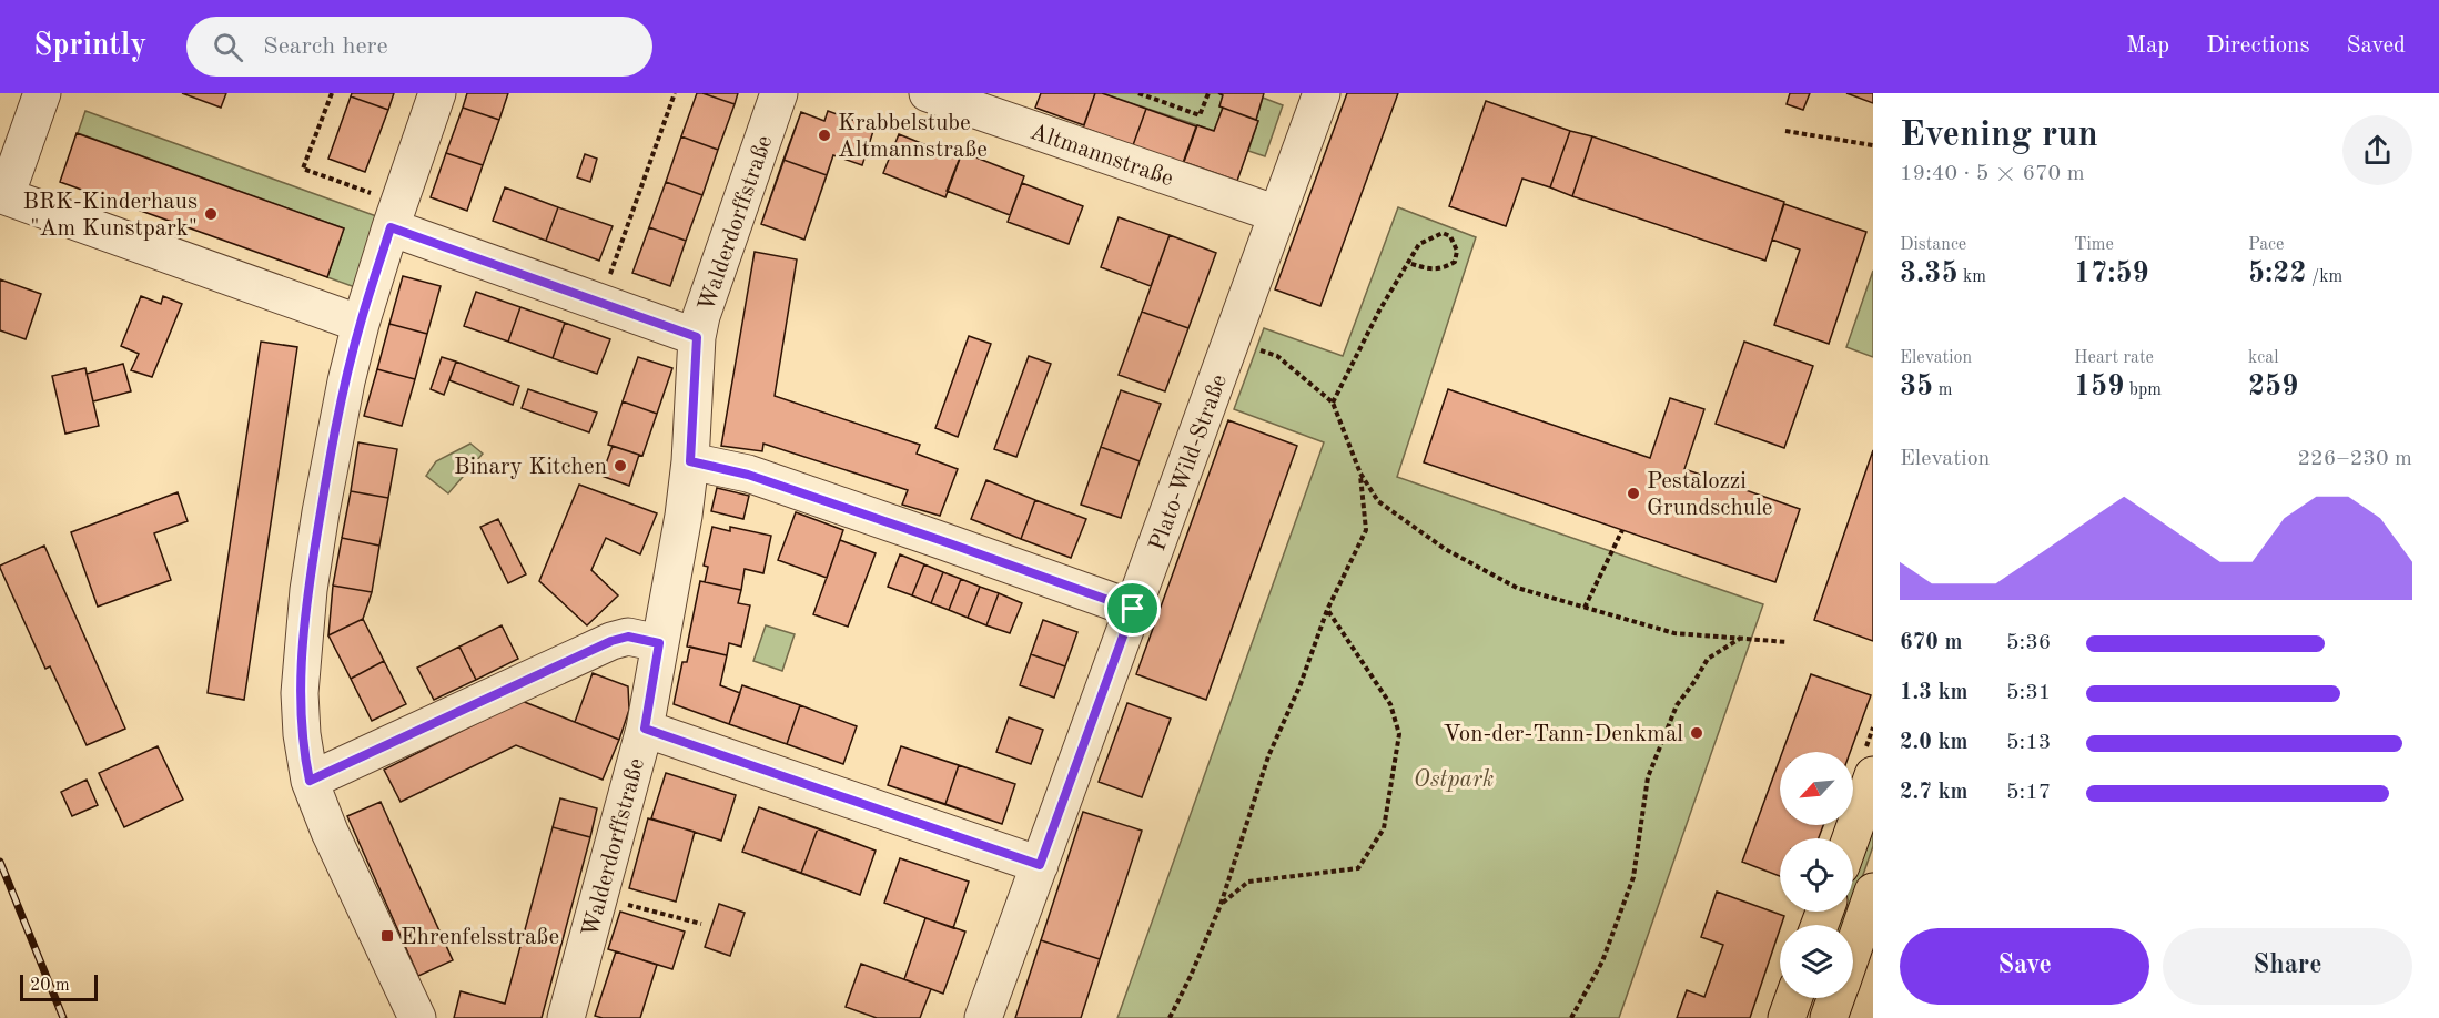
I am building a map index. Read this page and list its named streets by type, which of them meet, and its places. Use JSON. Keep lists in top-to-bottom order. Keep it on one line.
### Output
{"streets":{"street":["Altmannstraße","Walderdorffstraße","Plato-Wild-Straße"]},"crossings":[["Altmannstraße","Plato-Wild-Straße"]],"parks":["Ostpark"],"places":{"other":["Krabbelstube Altmannstraße","BRK-Kinderhaus \"Am Kunstpark\"","Binary Kitchen","Pestalozzi Grundschule","Von-der-Tann-Denkmal"],"transit":["Ehrenfelsstraße"]},"scale_bar":"20 m","north":"bottom left","page":{"header":"Sprintly","search":"Search here","nav":["Map","Directions","Saved"],"heading":["Evening run","19:40 · 5 × 670 m"],"stats":[["Distance","3.35 km"],["Time","17:59"],["Pace","5:22 /km"],["Elevation","35 m"],["Heart rate","159 bpm"],["kcal","259"]],"chart":["Elevation","226–230 m"],"list":[{"name":"670 m","note":"5:36"},{"name":"1.3 km","note":"5:31"},{"name":"2.0 km","note":"5:13"},{"name":"2.7 km","note":"5:17"}],"buttons":["Save","Share"],"scale":"20 m"}}
